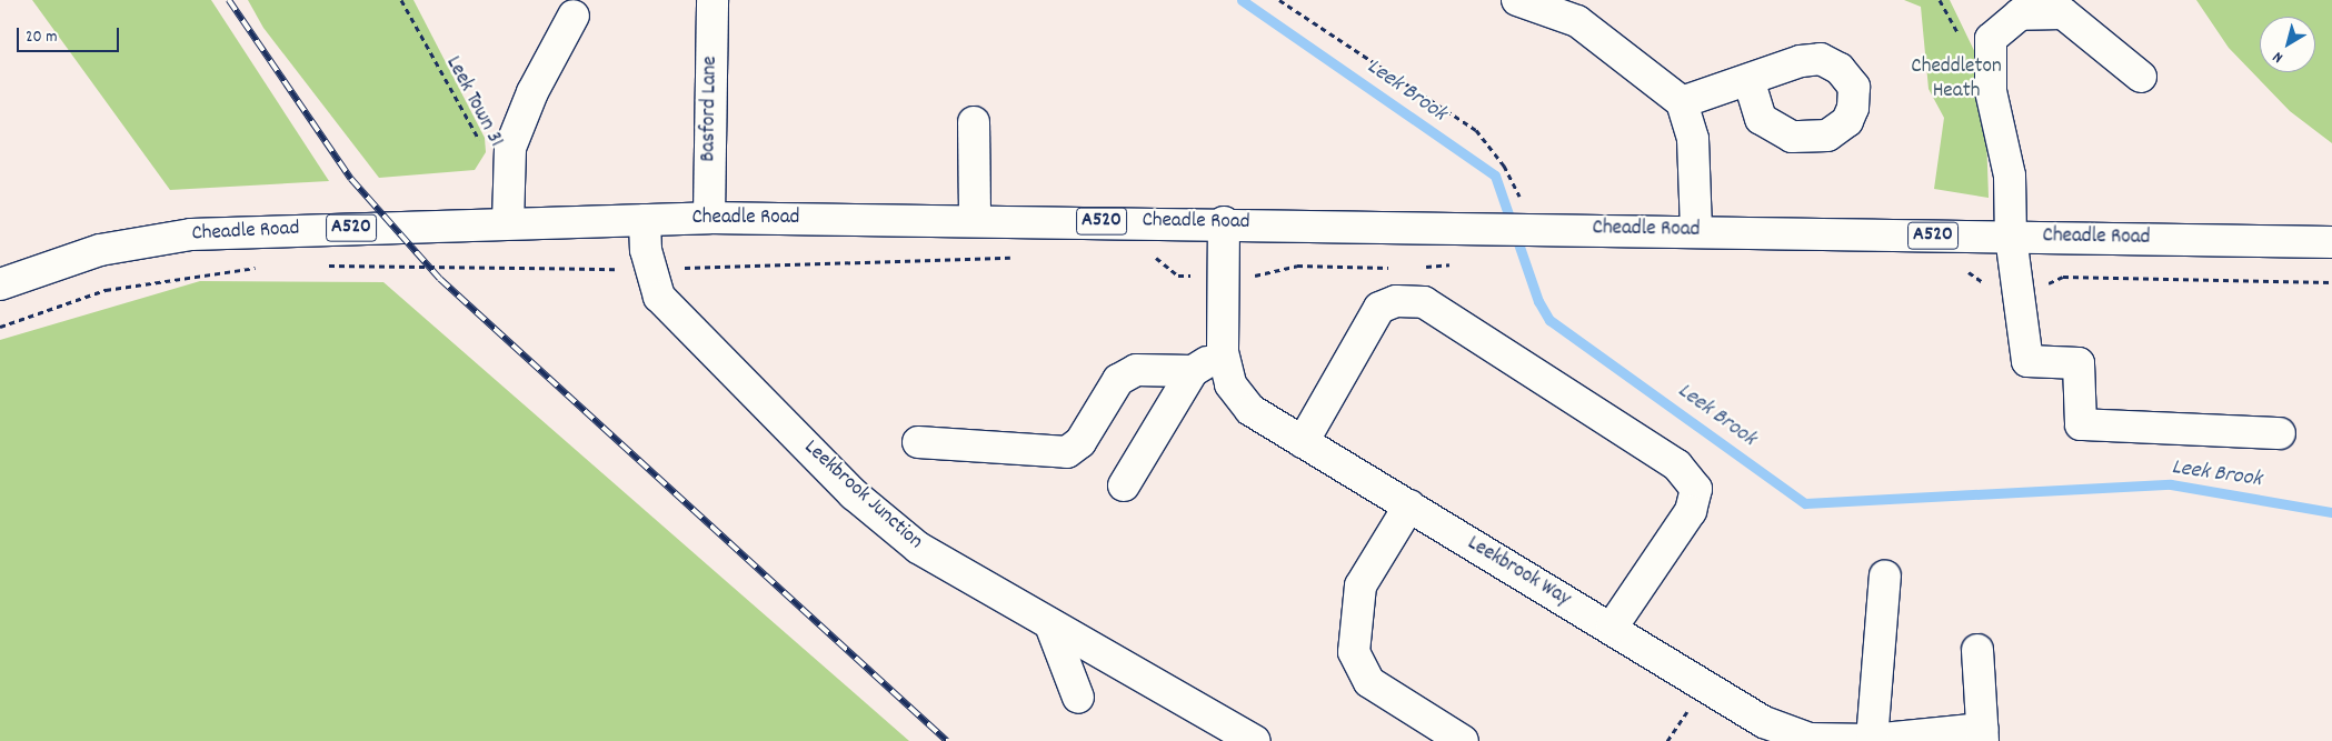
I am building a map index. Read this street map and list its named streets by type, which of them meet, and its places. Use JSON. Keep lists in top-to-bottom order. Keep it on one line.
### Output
{"streets":{"main road":["Basford Lane","Cheadle Road","A520","Leekbrook Junction","Leekbrook Way"],"path":["Leek Town 31"]},"crossings":[["Basford Lane","Cheadle Road"],["Cheadle Road","Leekbrook Junction"],["Cheadle Road","Leekbrook Way"]],"water":["Leek Brook"],"parks":["Cheddleton Heath"],"scale_bar":"20 m","north":"bottom left"}
